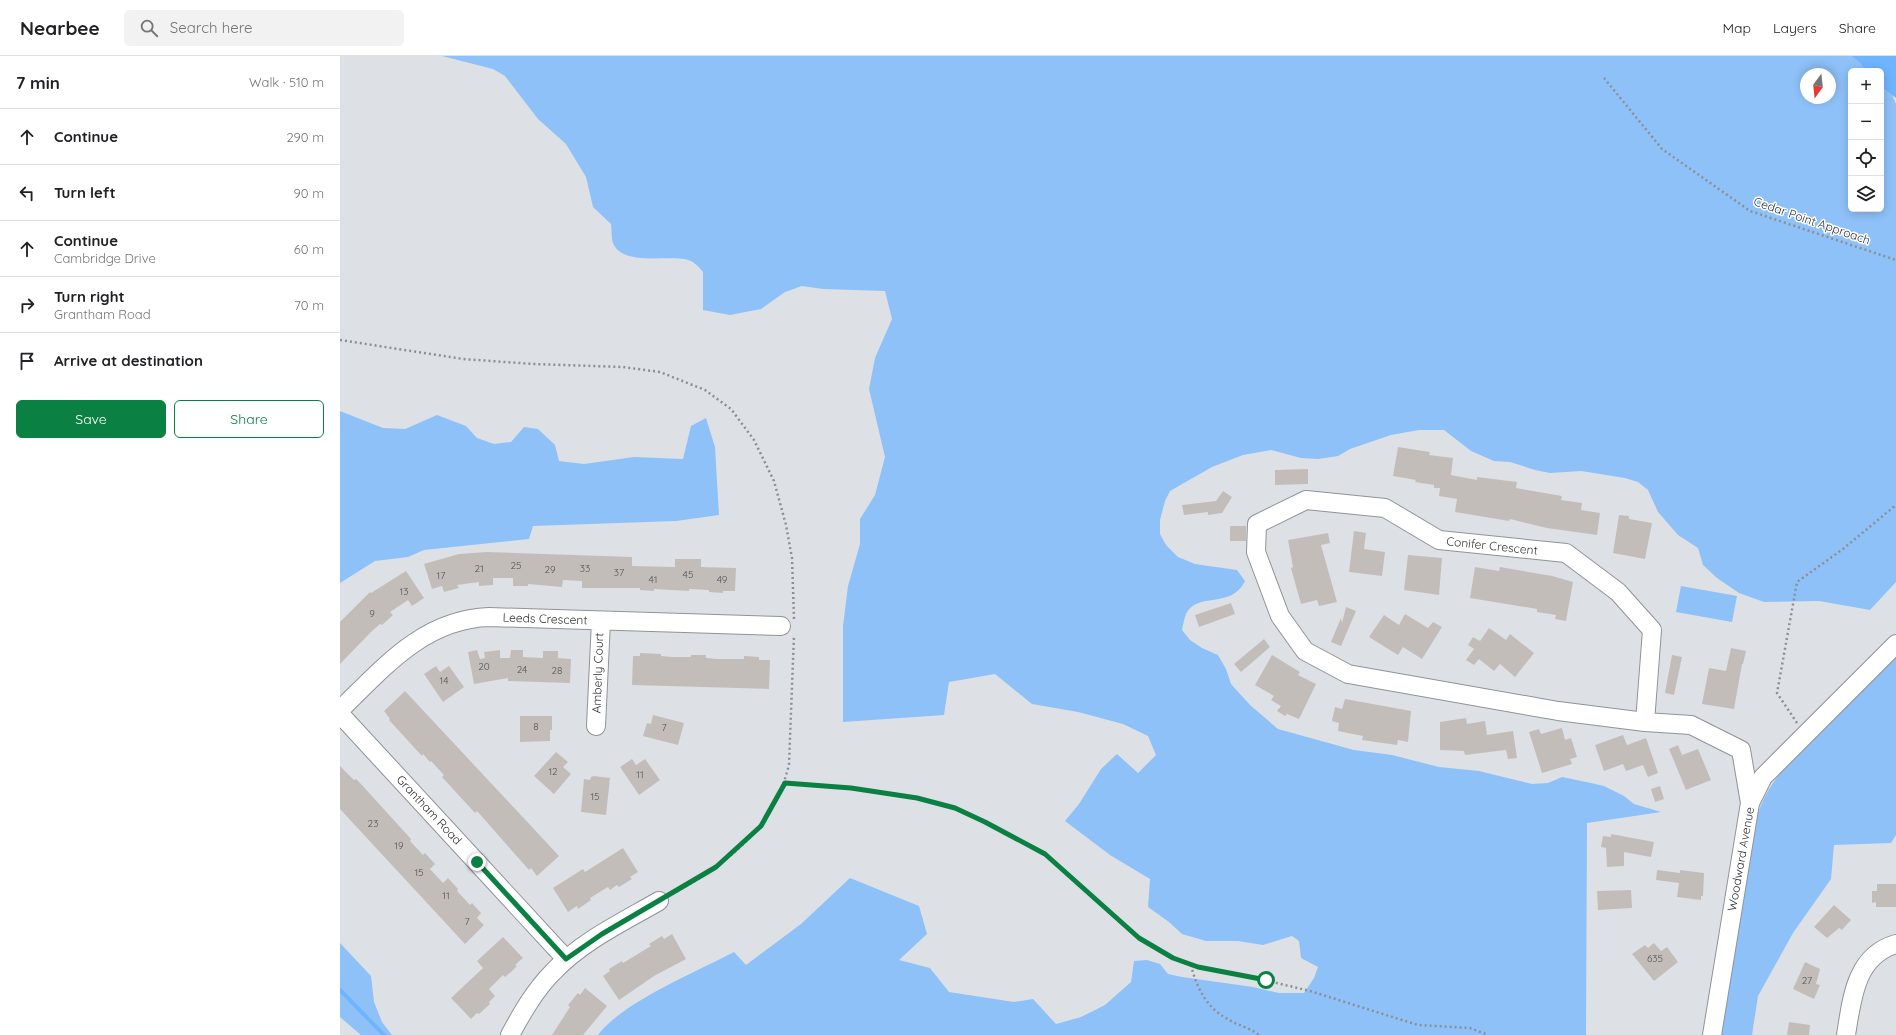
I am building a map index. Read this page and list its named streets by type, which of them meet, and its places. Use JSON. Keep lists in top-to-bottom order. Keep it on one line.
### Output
{"streets":{"street":["Conifer Crescent","Leeds Crescent","Amberly Court","Grantham Road","Woodward Avenue"],"path":["Cedar Point Approach"]},"crossings":[["Conifer Crescent","Woodward Avenue"],["Leeds Crescent","Amberly Court"]],"house_numbers":["25","21","33","29","37","45","17","41","49","13","9","20","24","28","14","8","7","12","11","15","23","19","15","11","7","635","27"],"north":"bottom","page":{"header":"Nearbee","search":"Search here","nav":["Map","Layers","Share"],"heading":["7 min","Walk · 510 m"],"map_buttons":["+","−"],"list":[["Continue","290 m"],["Turn left","90 m"],["Continue","Cambridge Drive","60 m"],["Turn right","Grantham Road","70 m"],"Arrive at destination"],"buttons":["Save","Share"]}}
